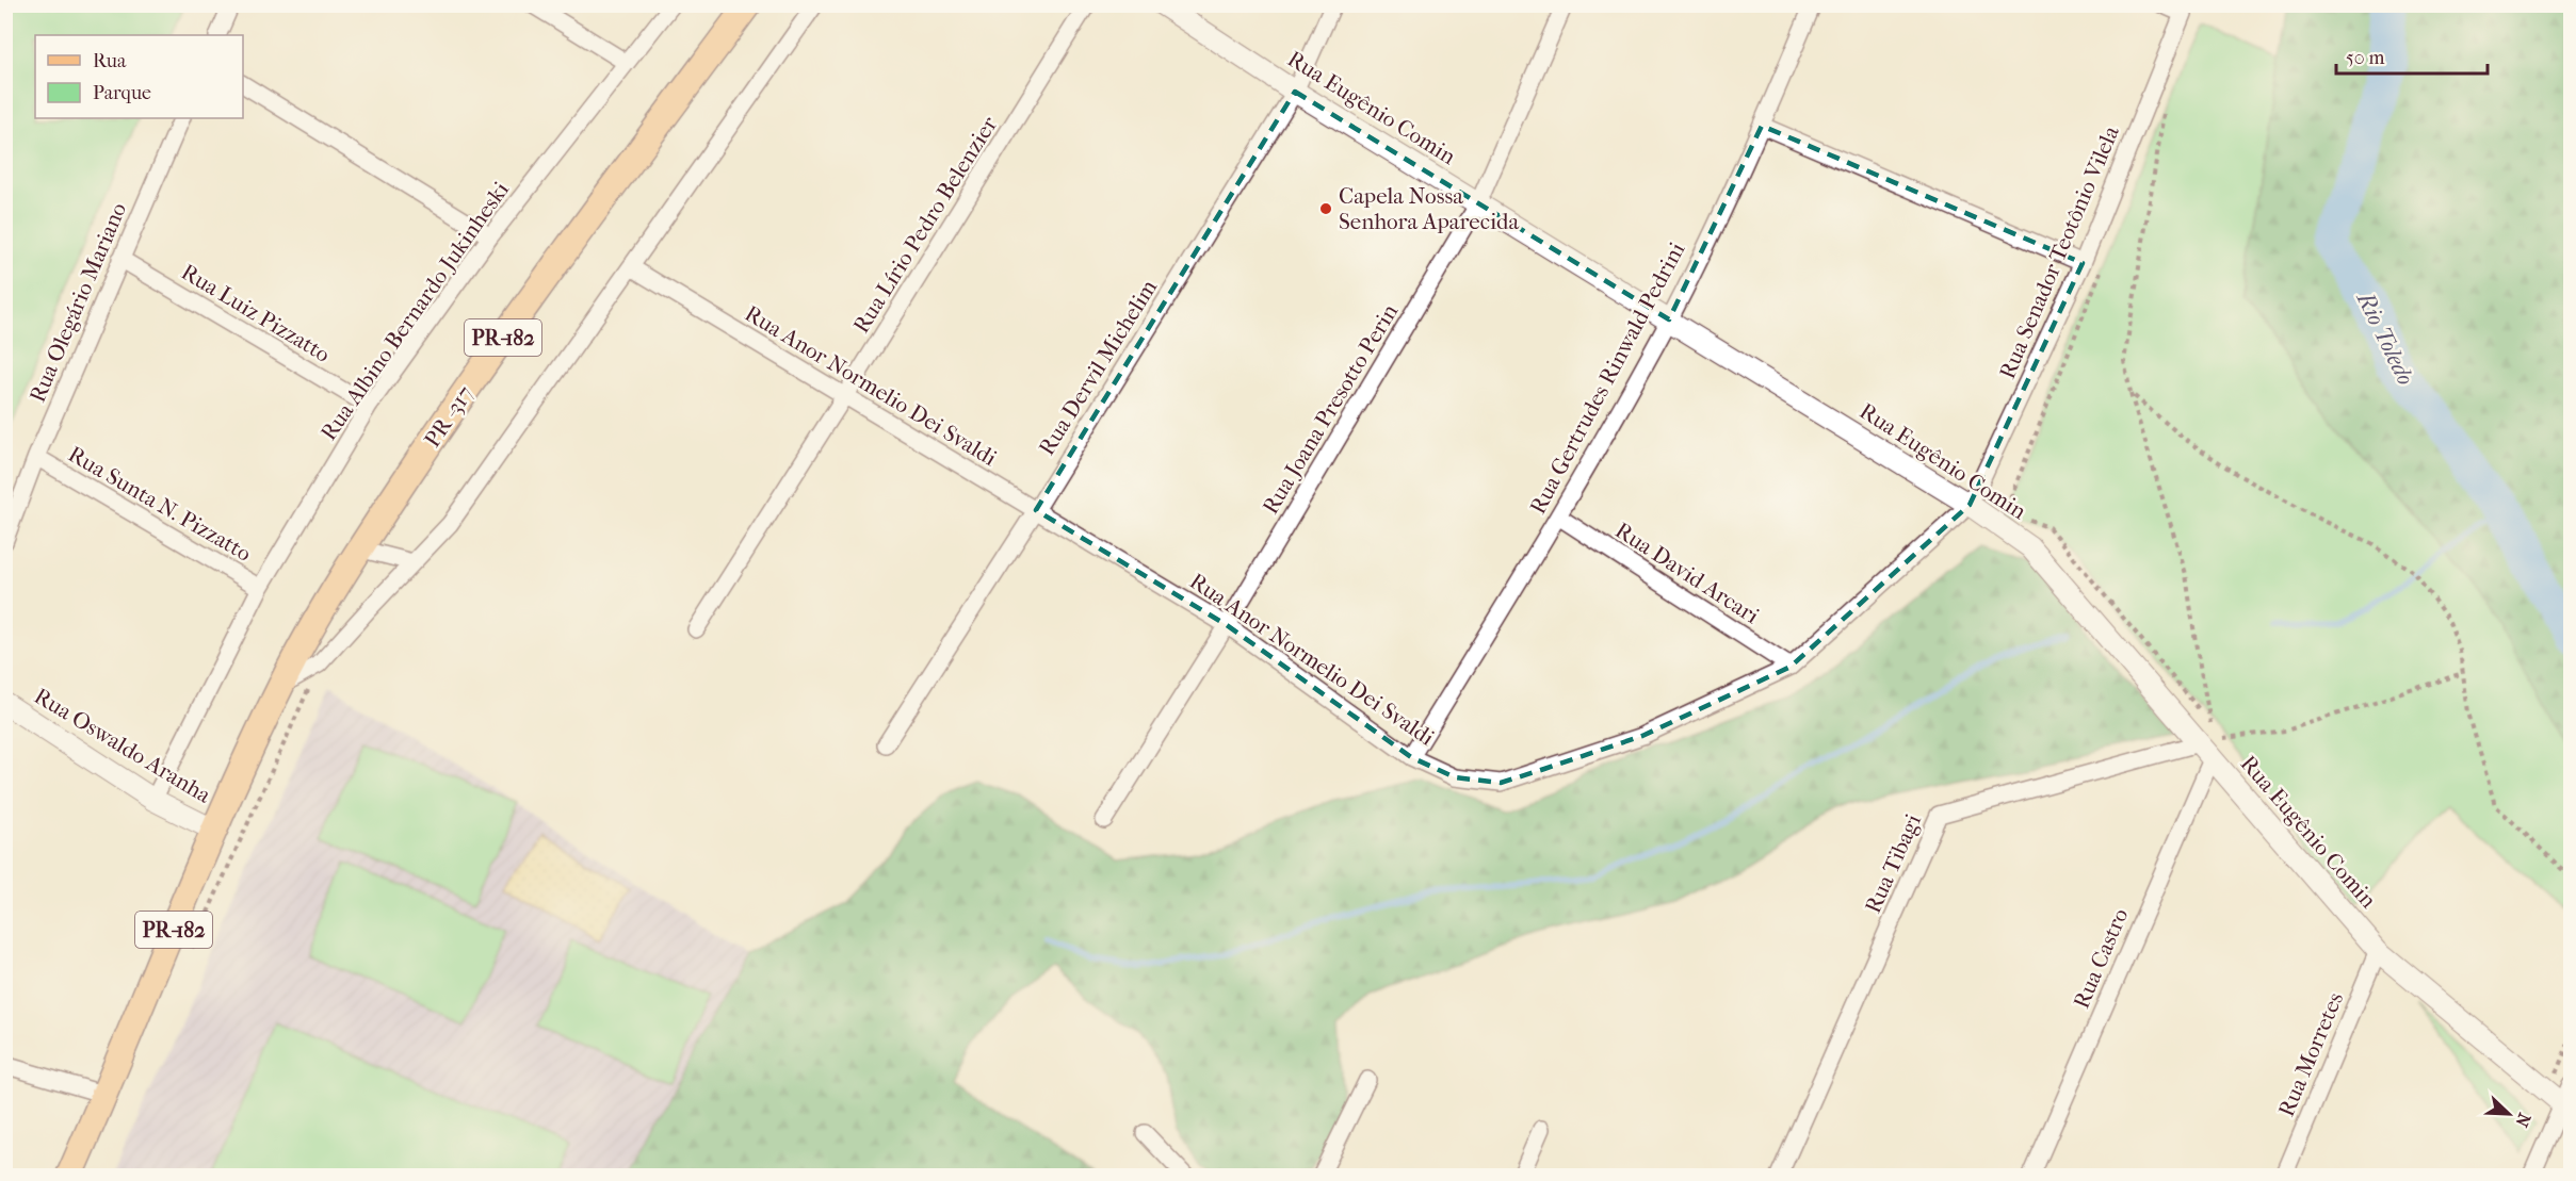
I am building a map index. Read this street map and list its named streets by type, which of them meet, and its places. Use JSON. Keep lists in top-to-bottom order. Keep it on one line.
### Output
{"streets":{"main road":["PR-182","PR -317"],"street":["Rua Eugênio Comin","Rua Lírio Pedro Belenzier","Rua Senador Teotônio Vilela","Rua Olegário Mariano","Rua Albino Bernardo Jukinheski","Rua Luiz Pizzatto","Rua Dervil Michelim","Rua Gertrudes Rinwald Pedrini","Rua Anor Normelio Dei Svaldi","Rua Joana Presotto Perin","Rua Sunta N. Pizzatto","Rua David Arcari","Rua Oswaldo Aranha","Rua Tibagi","Rua Castro","Rua Morretes"]},"crossings":[["Rua Eugênio Comin","Rua Senador Teotônio Vilela"],["Rua Eugênio Comin","Rua Dervil Michelim"],["Rua Eugênio Comin","Rua Gertrudes Rinwald Pedrini"],["Rua Eugênio Comin","Rua Anor Normelio Dei Svaldi"],["Rua Eugênio Comin","Rua Joana Presotto Perin"],["Rua Eugênio Comin","Rua Tibagi"],["Rua Eugênio Comin","Rua Castro"],["Rua Eugênio Comin","Rua Morretes"],["Rua Lírio Pedro Belenzier","Rua Anor Normelio Dei Svaldi"],["Rua Senador Teotônio Vilela","Rua Anor Normelio Dei Svaldi"],["Rua Olegário Mariano","Rua Luiz Pizzatto"],["Rua Olegário Mariano","Rua Sunta N. Pizzatto"],["Rua Albino Bernardo Jukinheski","Rua Luiz Pizzatto"],["Rua Albino Bernardo Jukinheski","Rua Sunta N. Pizzatto"],["Rua Albino Bernardo Jukinheski","Rua Oswaldo Aranha"],["PR-182","PR -317"],["PR-182","Rua Oswaldo Aranha"],["Rua Dervil Michelim","Rua Anor Normelio Dei Svaldi"],["Rua Gertrudes Rinwald Pedrini","Rua Anor Normelio Dei Svaldi"],["Rua Gertrudes Rinwald Pedrini","Rua David Arcari"],["Rua Anor Normelio Dei Svaldi","Rua Joana Presotto Perin"],["Rua Anor Normelio Dei Svaldi","Rua David Arcari"],["Rua Tibagi","Rua Castro"]],"water":["Rio Toledo"],"places":["Capela Nossa Senhora Aparecida"],"legend":["Rua","Parque"],"scale_bar":"50 m","north":"bottom right"}
